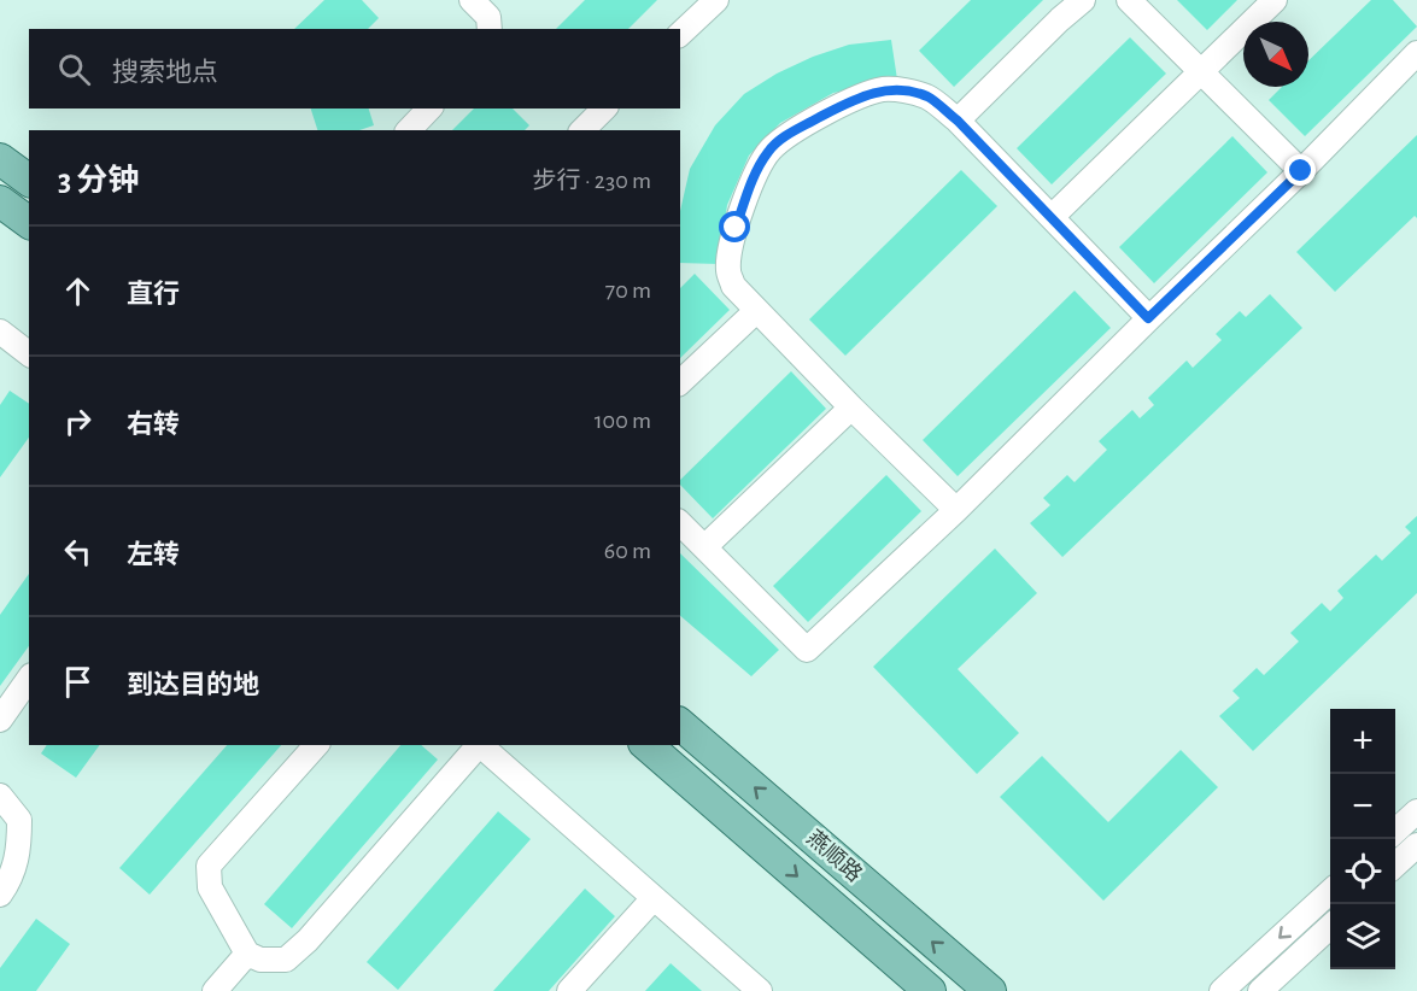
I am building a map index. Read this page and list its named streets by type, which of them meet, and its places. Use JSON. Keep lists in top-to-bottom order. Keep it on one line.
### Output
{"streets":{"main road":["燕顺路"]},"north":"bottom right","page":{"search":"搜索地点","heading":["3 分钟","步行 · 230 m"],"list":[["直行","70 m"],["右转","100 m"],["左转","60 m"],"到达目的地"],"map_buttons":["+","−"]}}
